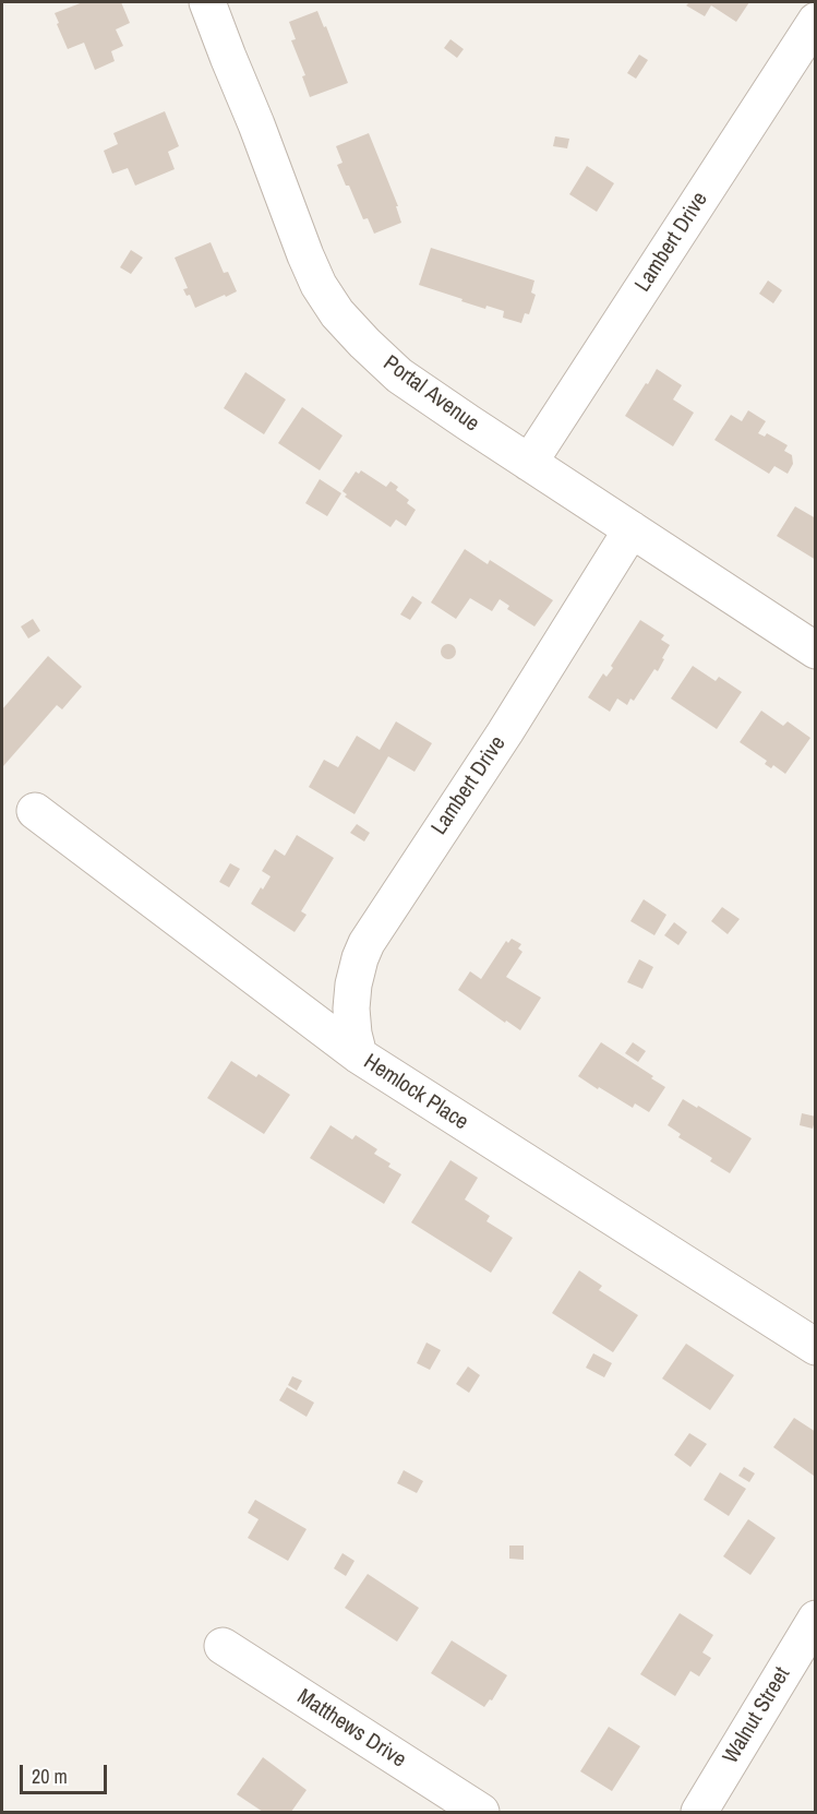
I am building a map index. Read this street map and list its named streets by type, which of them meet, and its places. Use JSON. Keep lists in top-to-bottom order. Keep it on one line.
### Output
{"streets":{"street":["Lambert Drive","Portal Avenue","Hemlock Place","Walnut Street","Matthews Drive"]},"crossings":[["Lambert Drive","Portal Avenue"],["Lambert Drive","Hemlock Place"]],"scale_bar":"20 m"}
